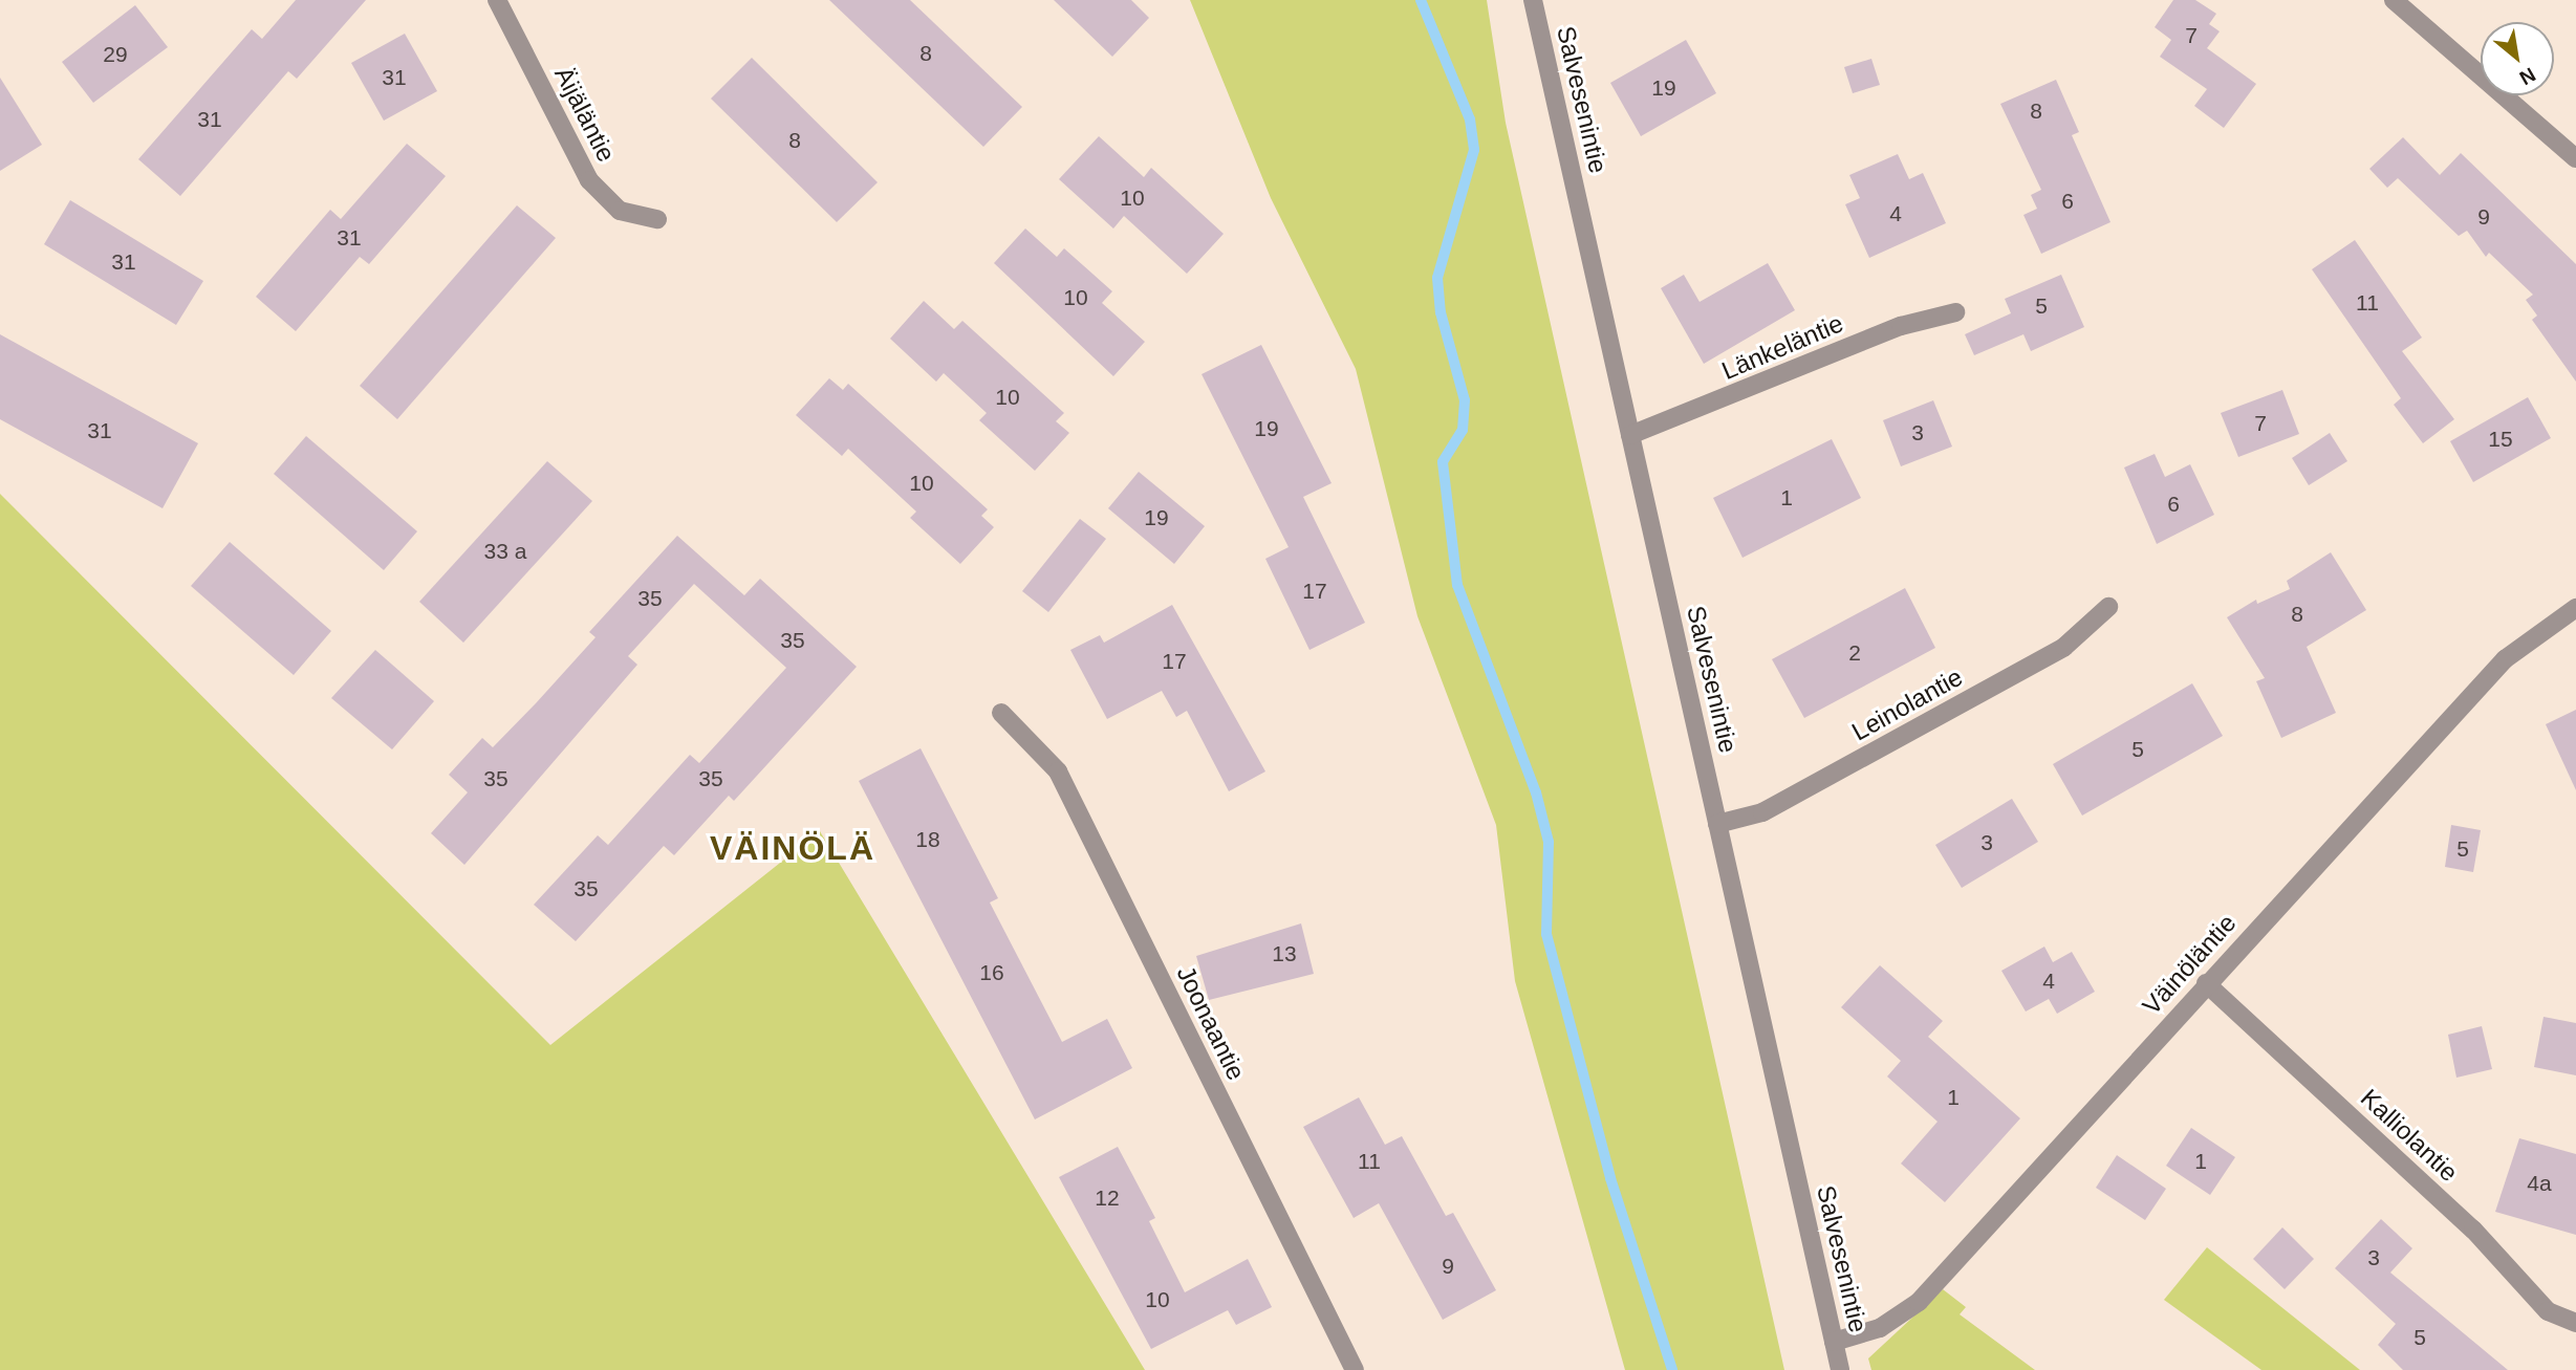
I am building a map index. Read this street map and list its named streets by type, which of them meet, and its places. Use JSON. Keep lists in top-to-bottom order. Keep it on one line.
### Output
{"streets":{"street":["Salvesenintie","Äijäläntie","Länkeläntie","Leinolantie","Väinöläntie","Joonaantie","Kalliolantie"]},"crossings":[["Salvesenintie","Länkeläntie"],["Salvesenintie","Leinolantie"],["Salvesenintie","Väinöläntie"],["Väinöläntie","Kalliolantie"]],"districts":["VÄINÖLÄ"],"house_numbers":["7","8","29","31","19","8","31","8","10","6","4","9","31","31","10","11","5","10","7","19","31","3","15","10","1","6","19","33 a","17","35","8","35","2","17","5","35","35","18","3","5","35","13","16","4","1","11","1","4a","12","3","9","10","5"],"north":"bottom right"}
